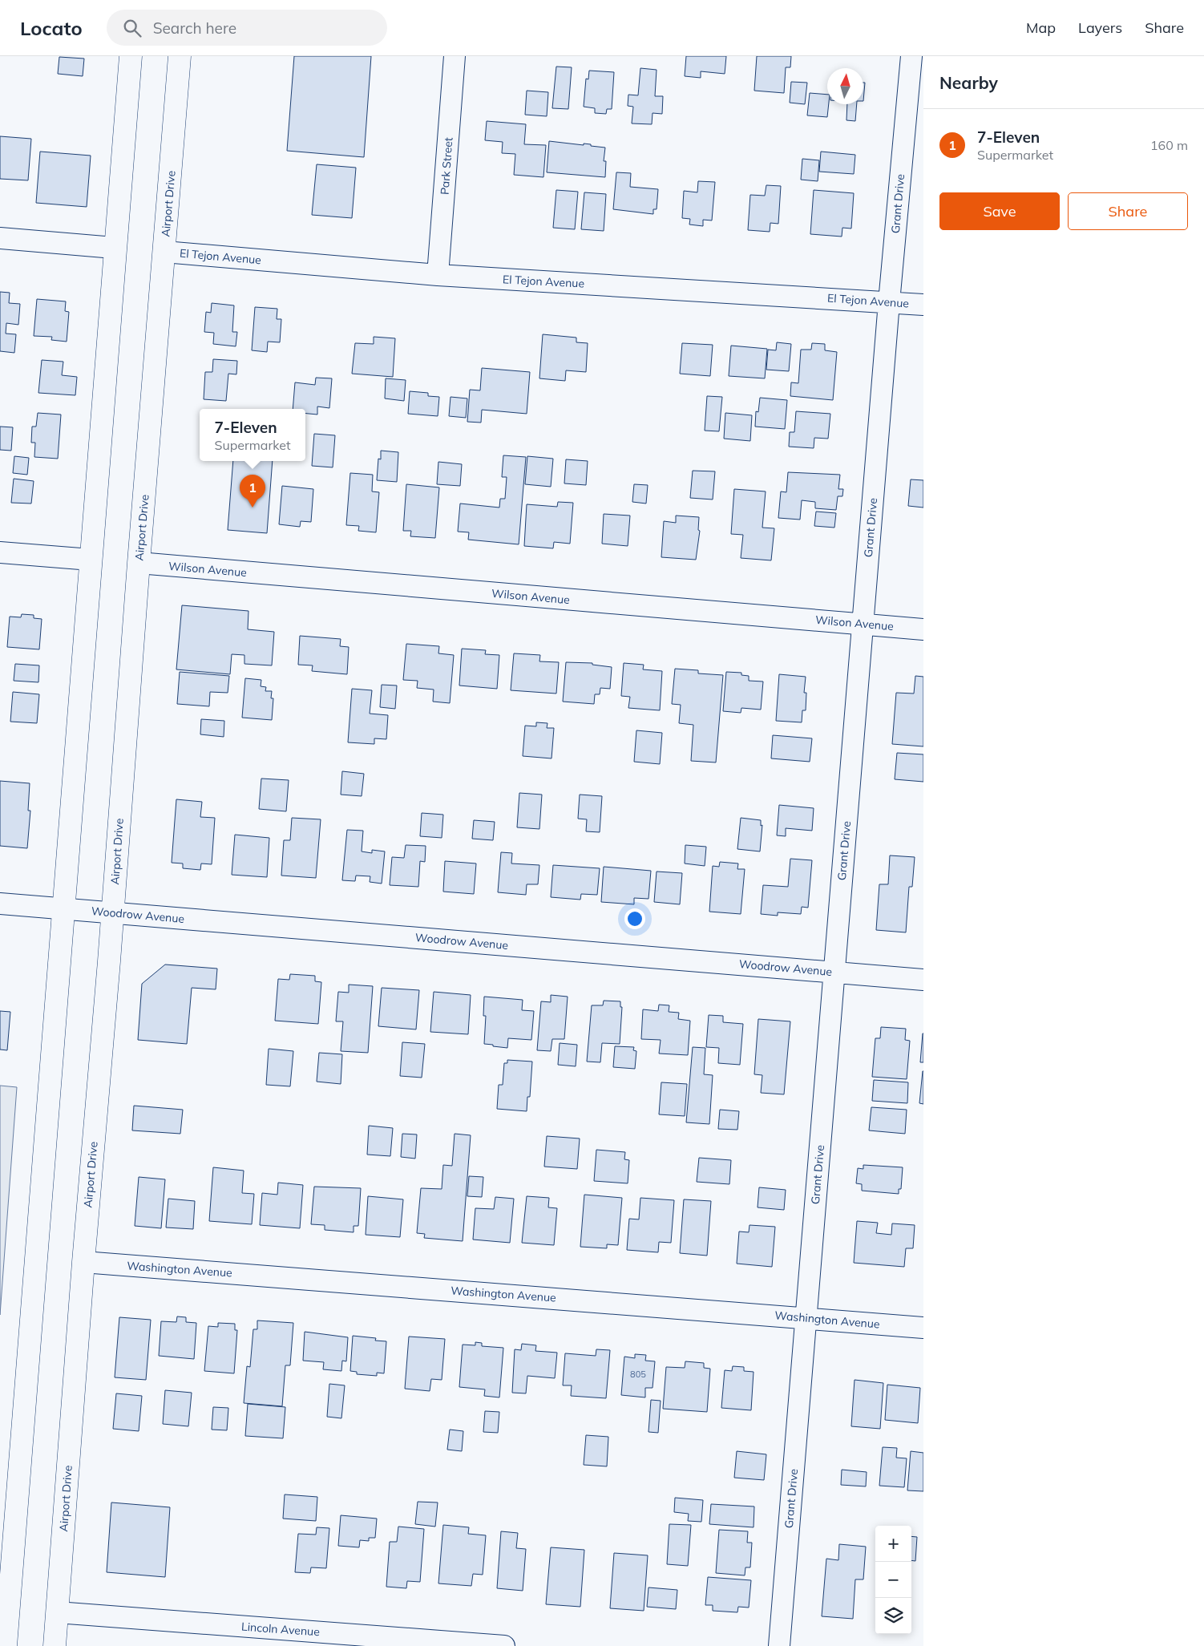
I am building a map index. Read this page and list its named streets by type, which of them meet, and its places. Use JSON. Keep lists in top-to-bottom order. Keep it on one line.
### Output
{"streets":{"main road":["Airport Drive"],"street":["Park Street","Grant Drive","El Tejon Avenue","Wilson Avenue","Woodrow Avenue","Washington Avenue","Lincoln Avenue"]},"crossings":[["Park Street","El Tejon Avenue"],["Airport Drive","El Tejon Avenue"],["Airport Drive","Wilson Avenue"],["Airport Drive","Woodrow Avenue"],["Airport Drive","Washington Avenue"],["Airport Drive","Lincoln Avenue"],["Grant Drive","El Tejon Avenue"],["Grant Drive","Wilson Avenue"],["Grant Drive","Woodrow Avenue"],["Grant Drive","Washington Avenue"]],"house_numbers":["805"],"north":"top","page":{"header":"Locato","search":"Search here","nav":["Map","Layers","Share"],"heading":"Nearby","list":[{"mark":"1","name":"7-Eleven","note":"Supermarket","value":"160 m"}],"buttons":["Save","Share"],"popup":["7-Eleven","Supermarket"],"pins":"1","map_buttons":["+","−"]}}
